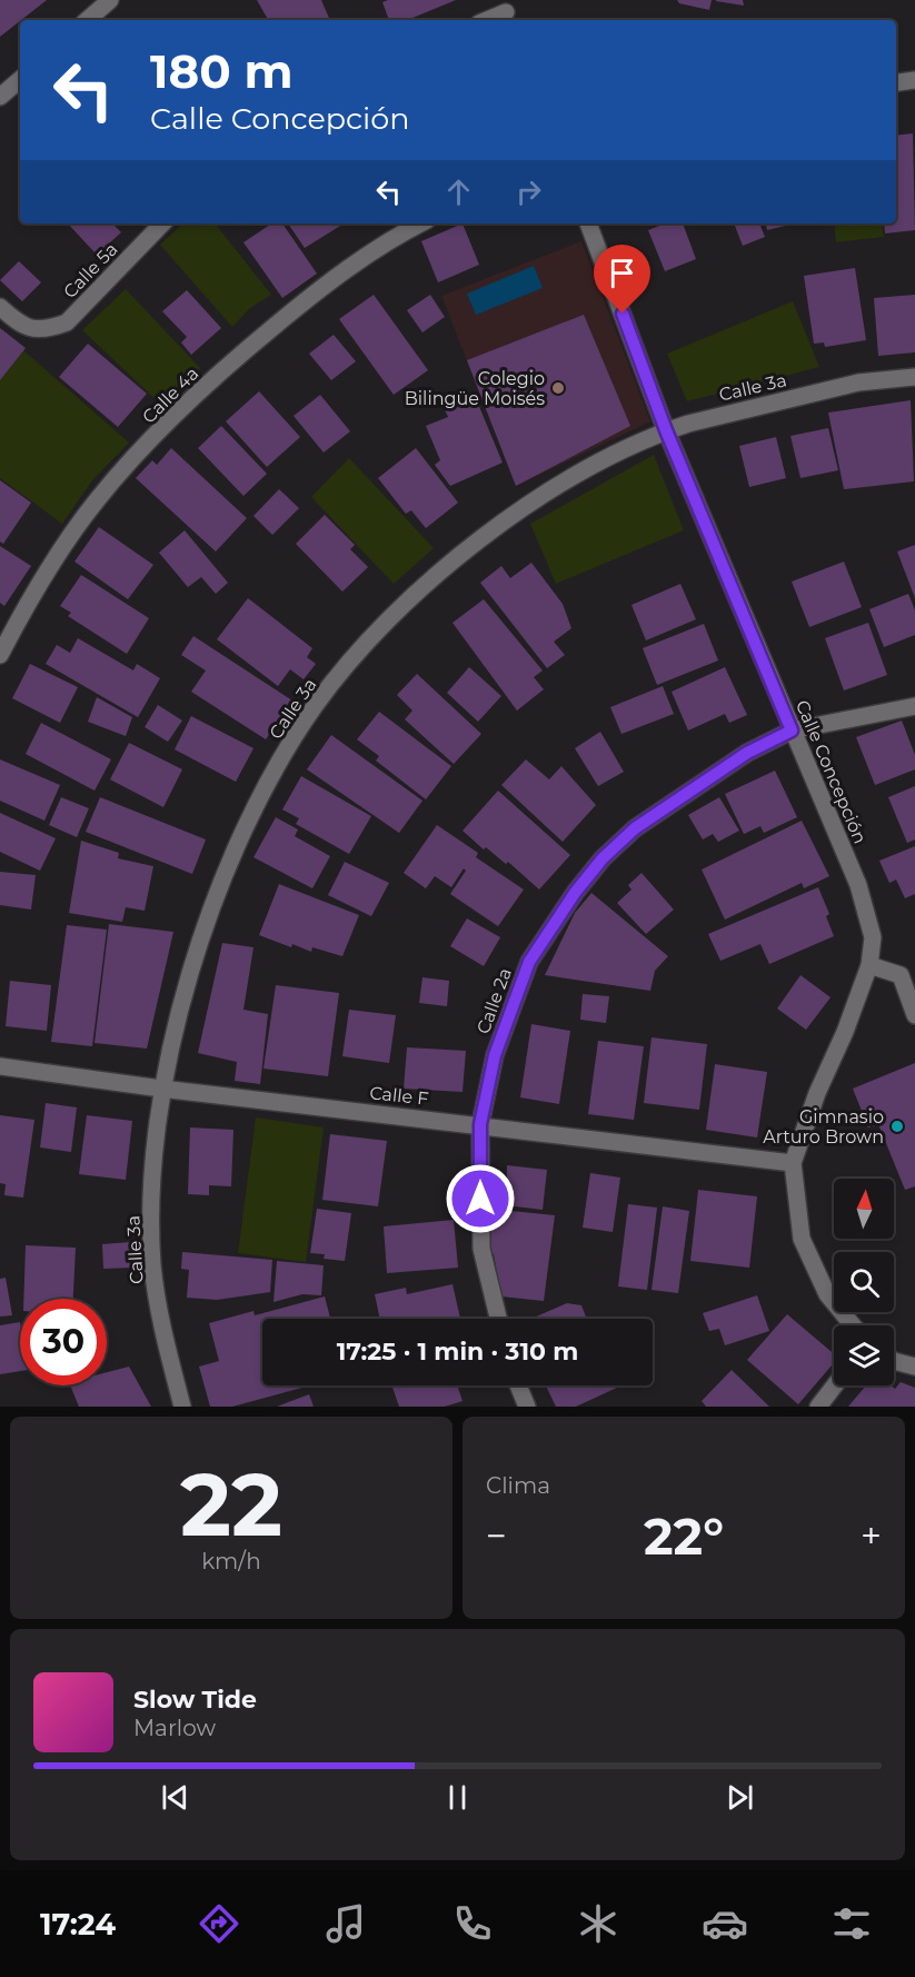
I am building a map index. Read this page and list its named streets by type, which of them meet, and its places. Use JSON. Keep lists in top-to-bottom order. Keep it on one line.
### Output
{"streets":{"street":["Calle 5a","Calle 3a","Calle 4a","Calle Concepción","Calle 2a","Calle F"]},"crossings":[["Calle 3a","Calle Concepción"],["Calle 3a","Calle F"],["Calle Concepción","Calle 2a"],["Calle Concepción","Calle F"],["Calle 2a","Calle F"]],"places":["Colegio Bilingüe Moisés","Gimnasio Arturo Brown"],"north":"top","page":{"turn":["180 m","Calle Concepción"],"limit":"30","trip":"17:25 · 1 min · 310 m","tile":[["22","km/h"],"Clima"],"heat":["−","22°","+"],"song":["Slow Tide","Marlow"],"tabs":"17:24"}}
